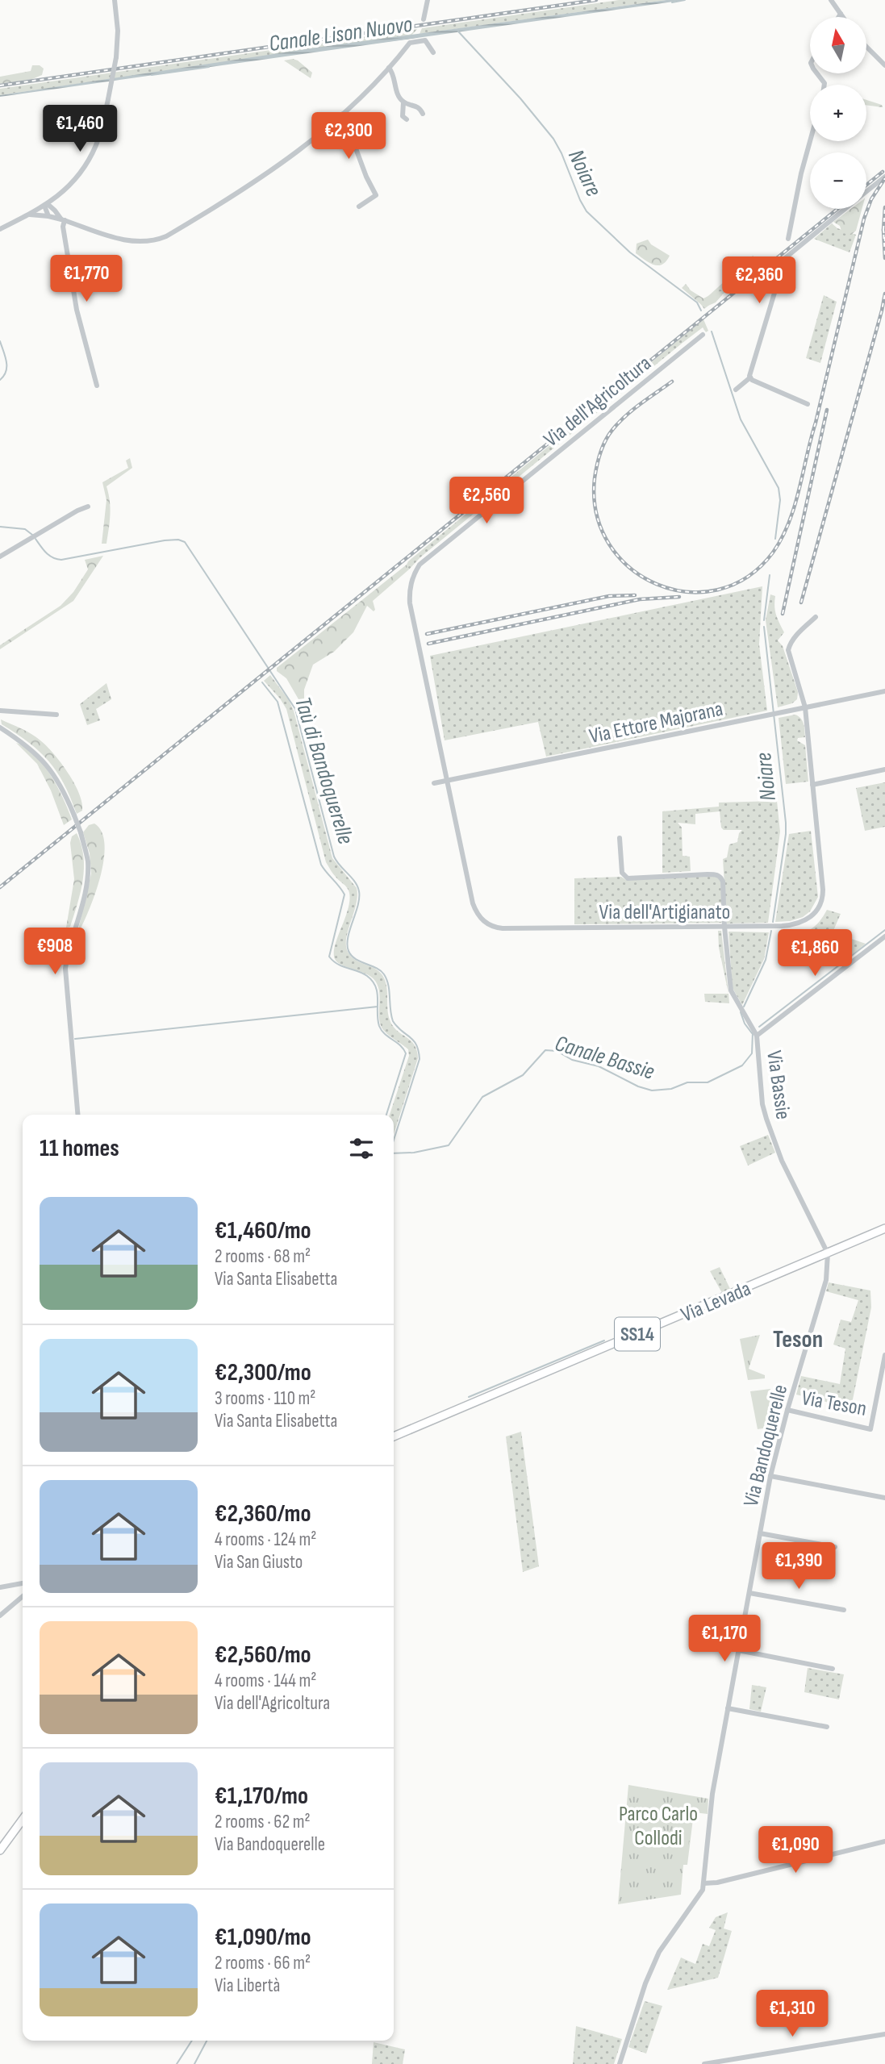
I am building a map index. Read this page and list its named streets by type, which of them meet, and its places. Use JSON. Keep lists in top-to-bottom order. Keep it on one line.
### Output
{"streets":{"main road":["Via Levada","SS14"],"street":["Via dell'Agricoltura","Via Ettore Majorana","Via dell'Artigianato","Via Bassie","Via Teson","Via Bandoquerelle"]},"crossings":[["Via dell'Agricoltura","Via Ettore Majorana"],["Via dell'Agricoltura","Via dell'Artigianato"],["Via Ettore Majorana","Via dell'Artigianato"],["Via Bassie","Via Levada"],["Via Bassie","Via Bandoquerelle"],["Via Levada","Via Bandoquerelle"],["Via Teson","Via Bandoquerelle"]],"districts":["Teson"],"water":["Canale Lison Nuovo","Noiare","Taù di Bandoquerelle","Canale Bassie"],"parks":["Parco Carlo Collodi"],"north":"top","page":{"map_buttons":["+","−"],"price":["€1,460","€2,300","€1,770","€2,360","€2,560","€908","€1,860","€1,390","€1,170","€1,090","€1,310"],"heading":"11 homes","list":[{"name":"€1,460/mo","note":"2 rooms · 68 m² · Via Santa Elisabetta"},{"name":"€2,300/mo","note":"3 rooms · 110 m² · Via Santa Elisabetta"},{"name":"€2,360/mo","note":"4 rooms · 124 m² · Via San Giusto"},{"name":"€2,560/mo","note":"4 rooms · 144 m² · Via dell'Agricoltura"},{"name":"€1,170/mo","note":"2 rooms · 62 m² · Via Bandoquerelle"},{"name":"€1,090/mo","note":"2 rooms · 66 m² · Via Libertà"}]}}
